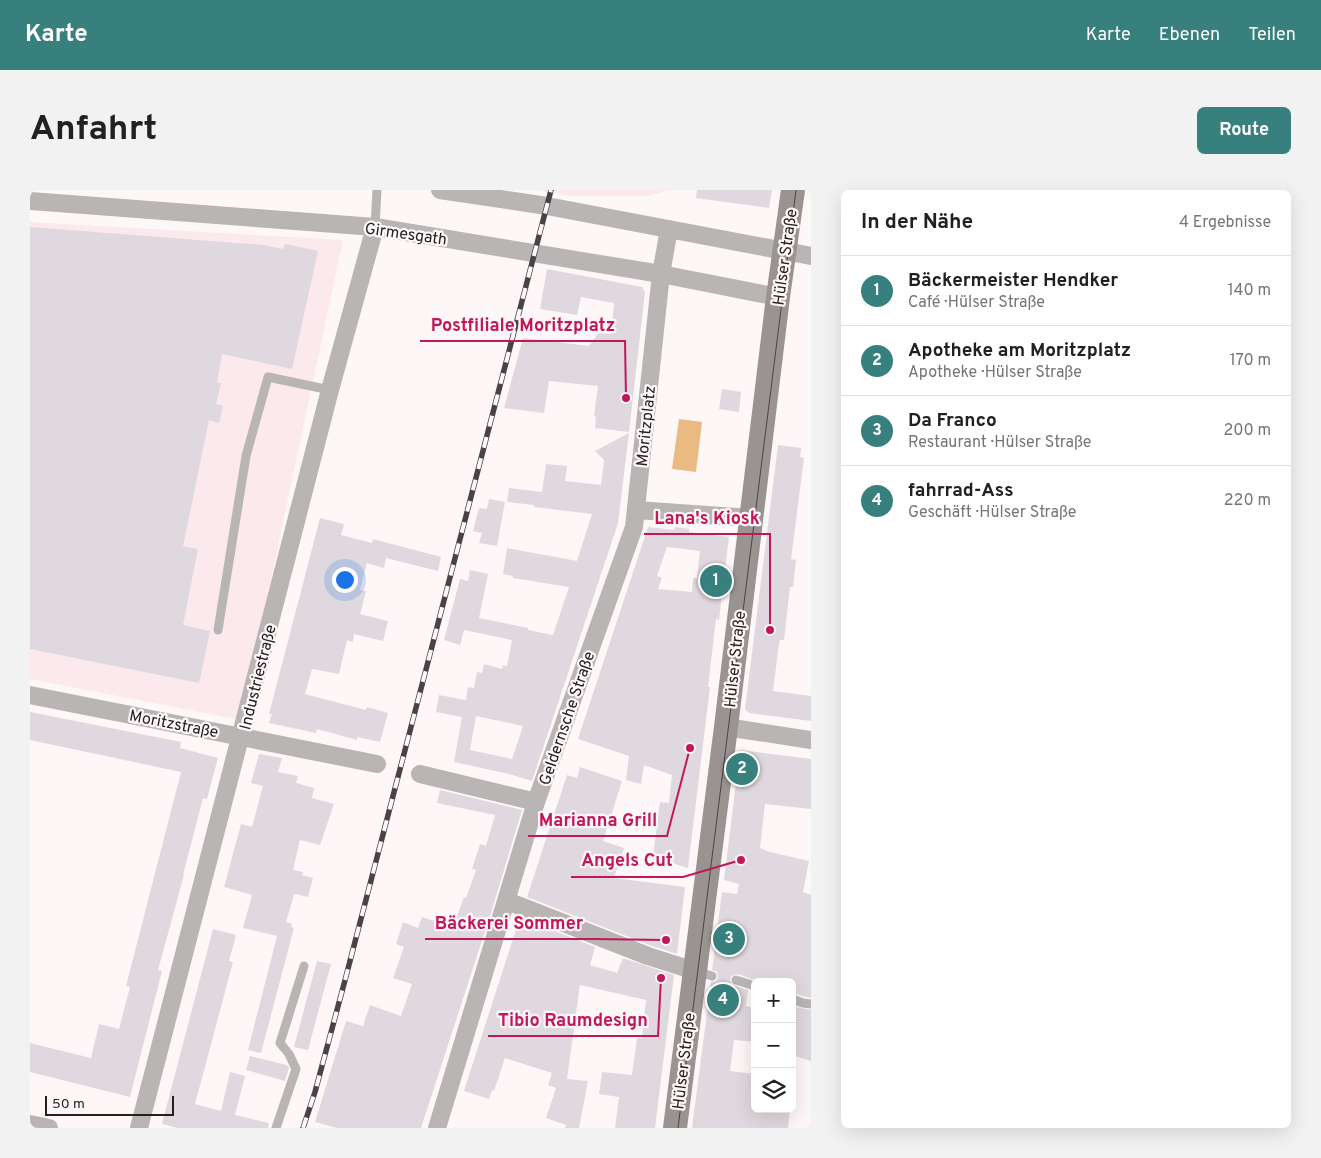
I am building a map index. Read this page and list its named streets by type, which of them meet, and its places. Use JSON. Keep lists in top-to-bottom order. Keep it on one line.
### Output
{"streets":{"street":["Girmesgath","Hülser Straße","Moritzplatz","Industriestraße","Geldernsche Straße","Moritzstraße"]},"crossings":[["Girmesgath","Hülser Straße"],["Girmesgath","Moritzplatz"],["Girmesgath","Industriestraße"],["Moritzplatz","Geldernsche Straße"],["Industriestraße","Moritzstraße"]],"places":["Postfiliale Moritzplatz","Lana's Kiosk","Marianna Grill","Angels Cut","Bäckerei Sommer","Tibio Raumdesign"],"scale_bar":"50 m","page":{"header":"Karte","nav":["Karte","Ebenen","Teilen"],"buttons":"Route","title":"Anfahrt","heading":["In der Nähe","4 Ergebnisse"],"list":[{"mark":"1","name":"Bäckermeister Hendker","note":"Café · Hülser Straße","value":"140 m"},{"mark":"2","name":"Apotheke am Moritzplatz","note":"Apotheke · Hülser Straße","value":"170 m"},{"mark":"3","name":"Da Franco","note":"Restaurant · Hülser Straße","value":"200 m"},{"mark":"4","name":"fahrrad-Ass","note":"Geschäft · Hülser Straße","value":"220 m"}],"pins":["1","2","3","4"],"map_buttons":["+","−"],"scale":"50 m"}}
